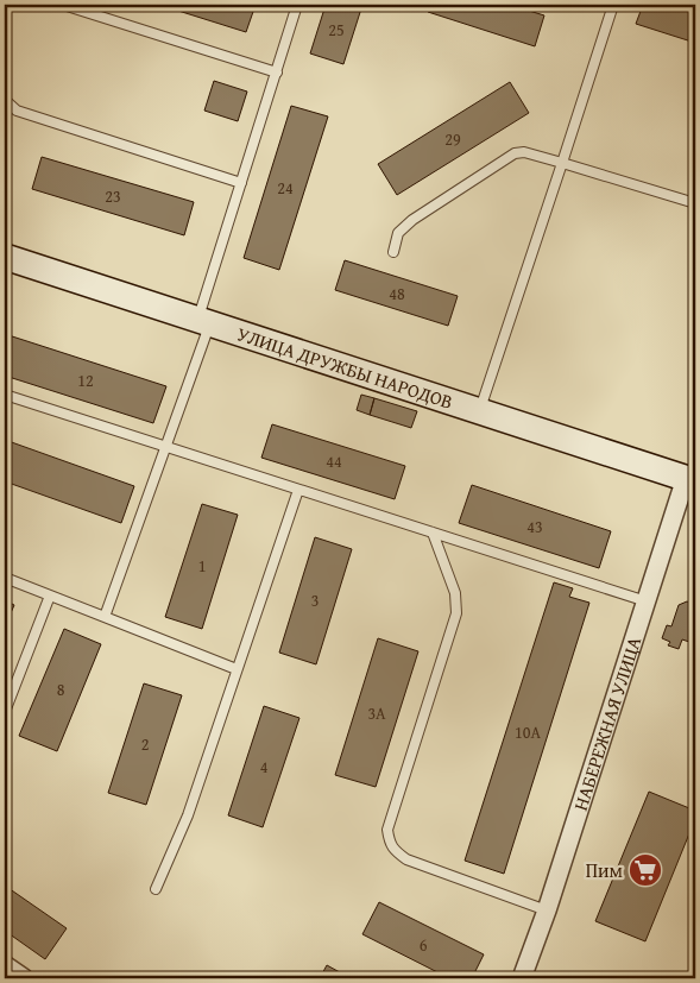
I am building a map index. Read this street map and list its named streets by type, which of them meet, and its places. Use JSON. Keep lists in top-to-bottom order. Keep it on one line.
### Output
{"streets":{"main road":["УЛИЦА ДРУЖБЫ НАРОДОВ"],"street":["НАБЕРЕЖНАЯ УЛИЦА"]},"crossings":[["УЛИЦА ДРУЖБЫ НАРОДОВ","НАБЕРЕЖНАЯ УЛИЦА"]],"places":{"supermarket":["Пим"]},"house_numbers":["25","29","24","23","48","12","44","43","1","3","8","3А","10А","2","4","6"]}
